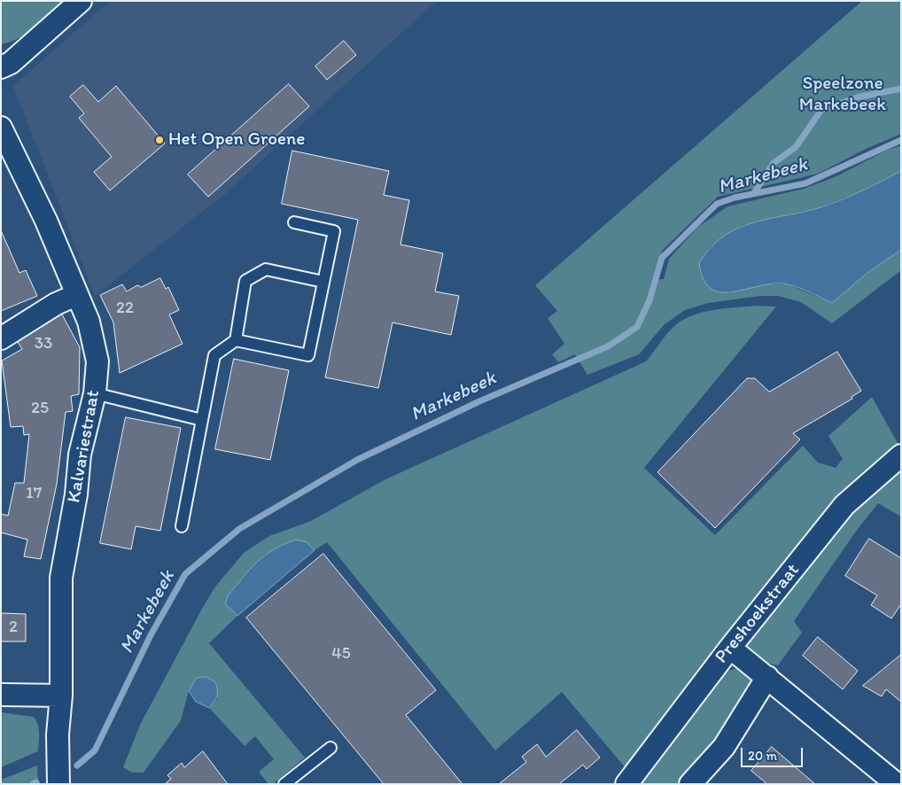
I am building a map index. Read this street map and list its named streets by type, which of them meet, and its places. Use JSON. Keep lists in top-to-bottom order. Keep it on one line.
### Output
{"streets":{"street":["Kalvariestraat","Preshoekstraat"]},"water":["Markebeek"],"parks":["Speelzone Markebeek"],"places":["Het Open Groene"],"house_numbers":["22","33","25","17","2","45"],"scale_bar":"20 m"}
